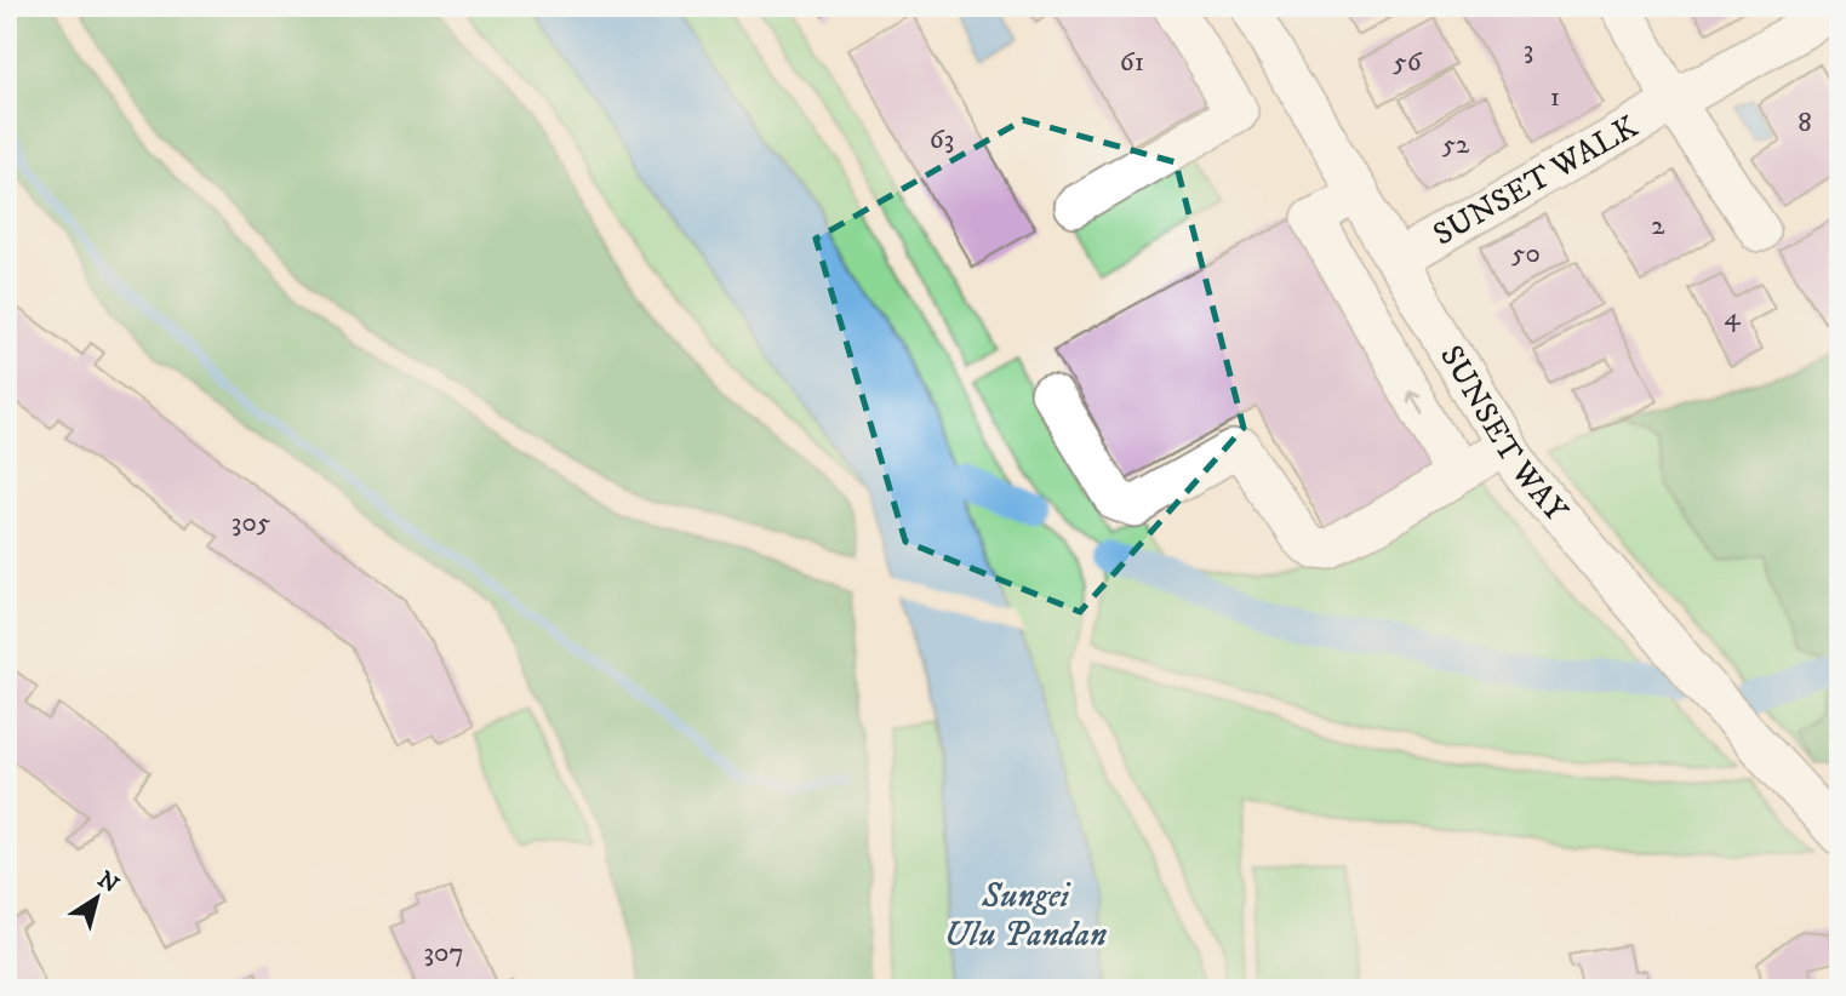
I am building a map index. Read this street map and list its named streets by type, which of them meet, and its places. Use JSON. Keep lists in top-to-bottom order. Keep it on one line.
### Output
{"streets":{"street":["SUNSET WALK","SUNSET WAY"]},"crossings":[["SUNSET WALK","SUNSET WAY"]],"water":["Sungei Ulu Pandan"],"house_numbers":["3","61","56","1","8","63","52","2","50","4","305","307"],"north":"top right"}
